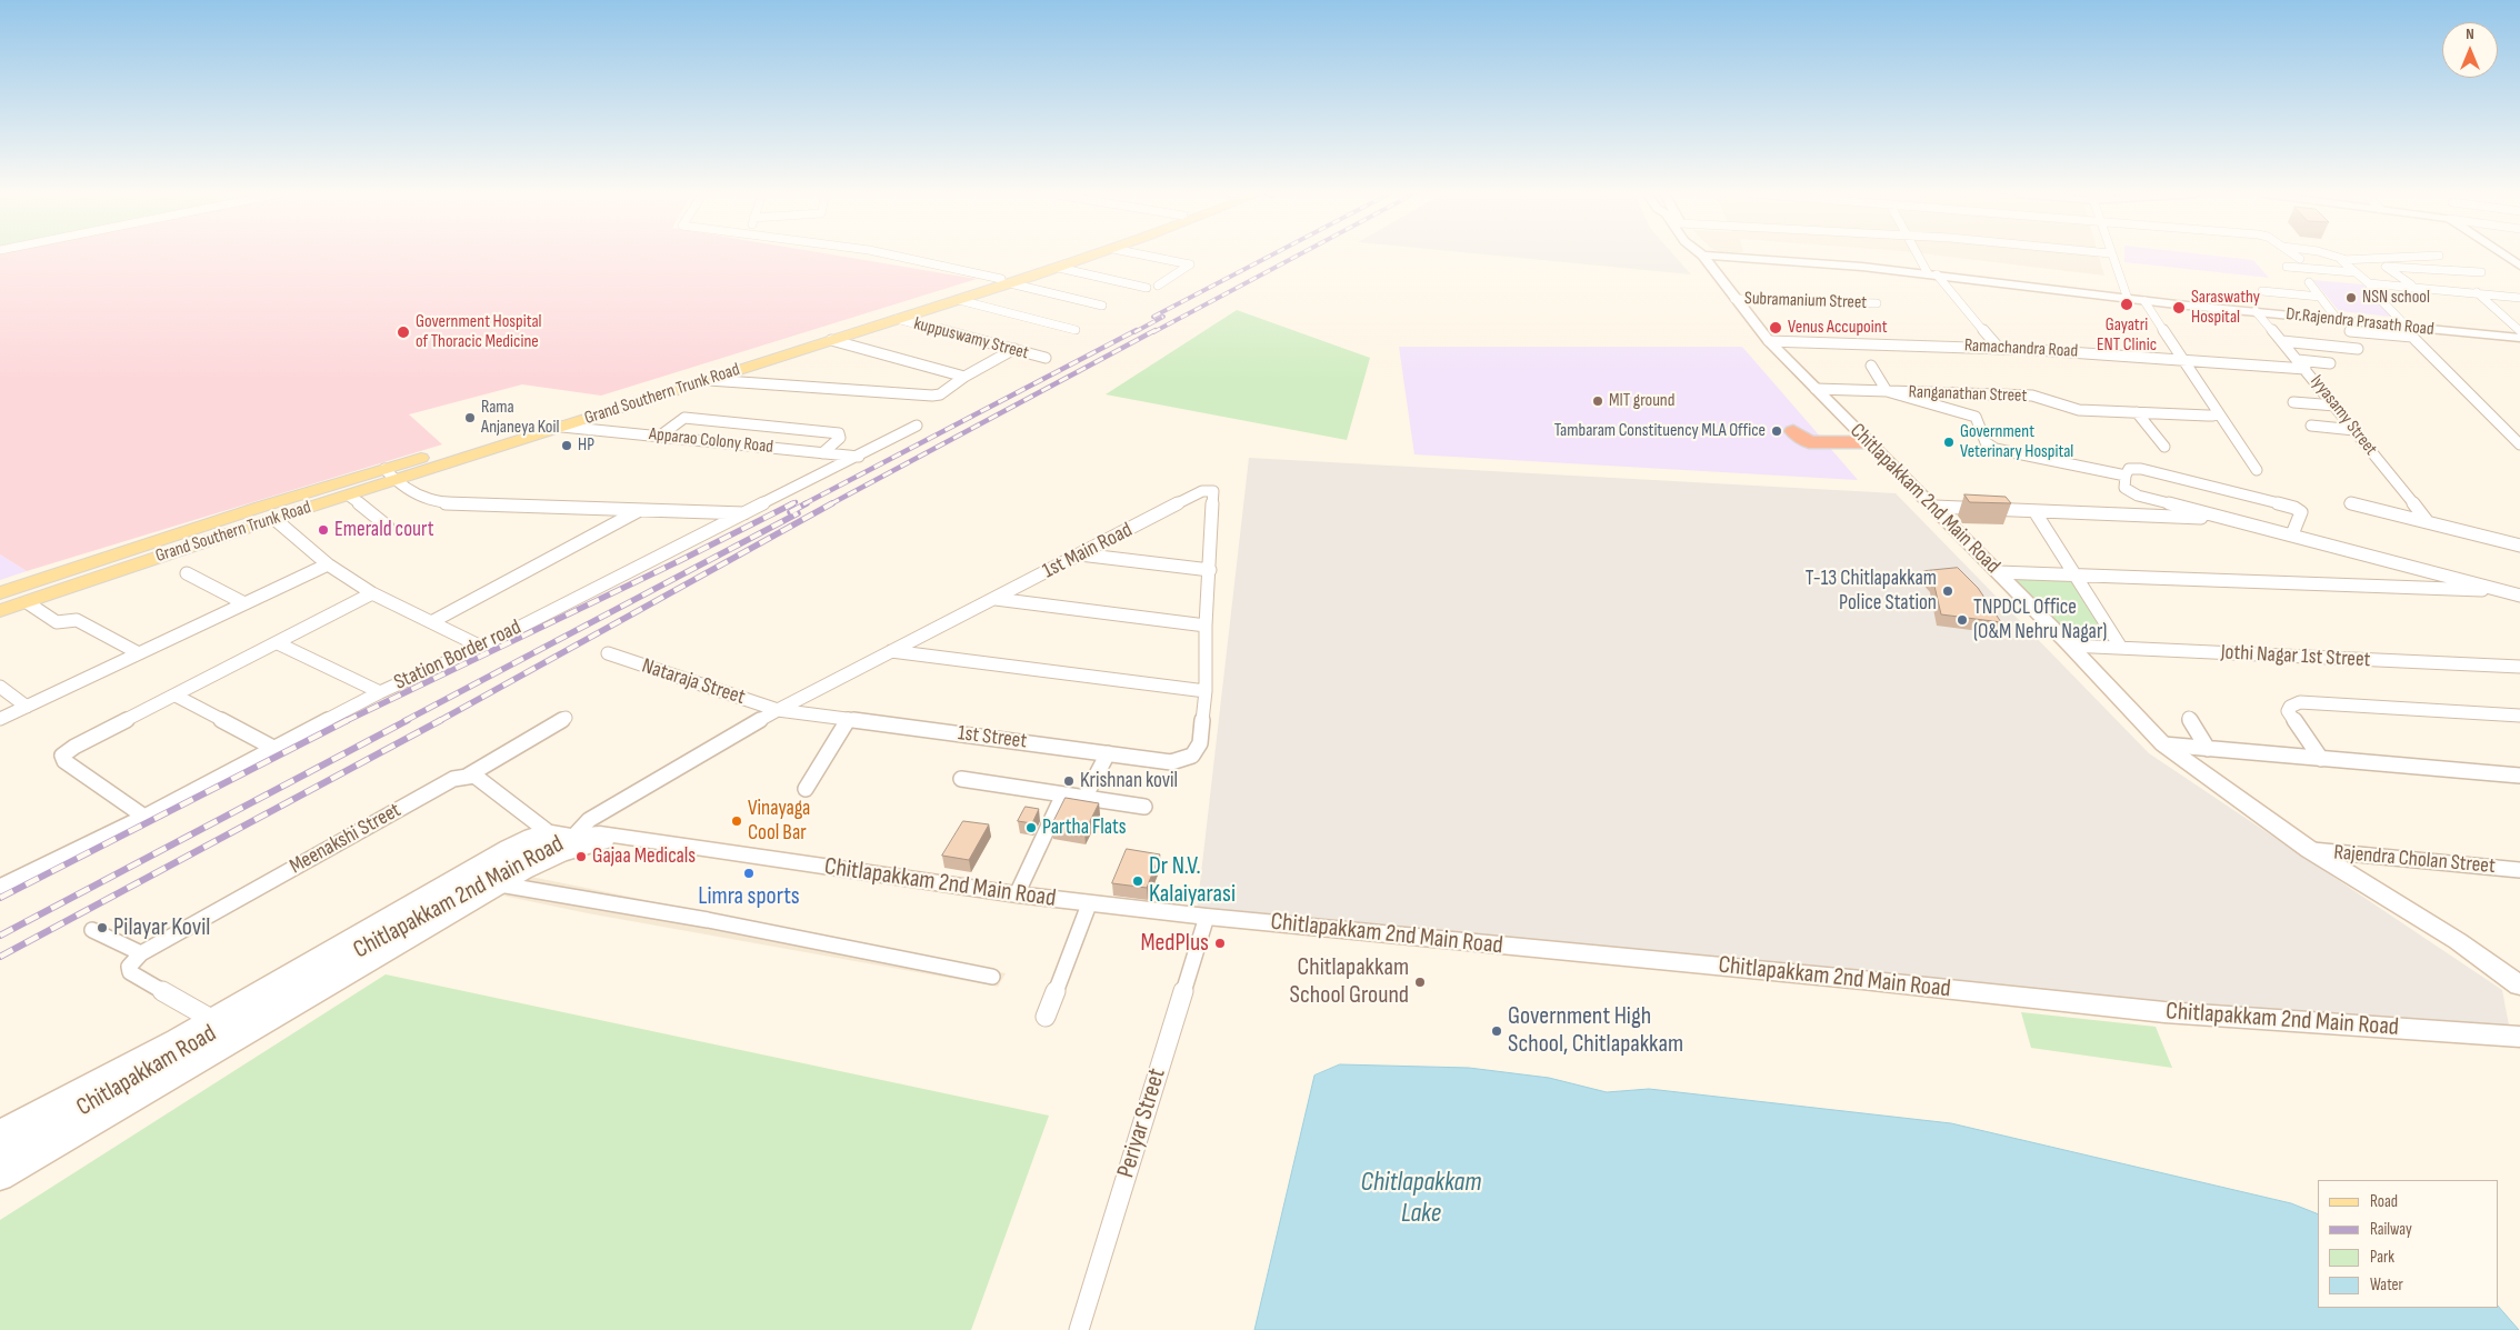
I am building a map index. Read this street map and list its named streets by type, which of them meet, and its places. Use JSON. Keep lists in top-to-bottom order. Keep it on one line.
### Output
{"streets":{"main road":["Grand Southern Trunk Road"],"street":["Subramanium Street","Dr.Rajendra Prasath Road","kuppuswamy Street","Ramachandra Road","Ranganathan Street","Iyyasamy Street","Apparao Colony Road","Chitlapakkam 2nd Main Road","1st Main Road","Station Border road","Jothi Nagar 1st Street","Nataraja Street","1st Street","Meenakshi Street","Rajendra Cholan Street","Chitlapakkam Road","Periyar Street"]},"crossings":[["Subramanium Street","Chitlapakkam 2nd Main Road"],["Dr.Rajendra Prasath Road","Iyyasamy Street"],["kuppuswamy Street","Grand Southern Trunk Road"],["Ramachandra Road","Iyyasamy Street"],["Ramachandra Road","Chitlapakkam 2nd Main Road"],["Grand Southern Trunk Road","Apparao Colony Road"],["Ranganathan Street","Chitlapakkam 2nd Main Road"],["Apparao Colony Road","Station Border road"],["Chitlapakkam 2nd Main Road","1st Main Road"],["Chitlapakkam 2nd Main Road","Jothi Nagar 1st Street"],["Chitlapakkam 2nd Main Road","Rajendra Cholan Street"],["Chitlapakkam 2nd Main Road","Chitlapakkam Road"],["Chitlapakkam 2nd Main Road","Periyar Street"],["1st Main Road","Nataraja Street"],["1st Main Road","1st Street"],["Nataraja Street","1st Street"]],"water":["Chitlapakkam Lake"],"places":["NSN school","Gayatri ENT Clinic","Saraswathy Hospital","Venus Accupoint","Government Hospital of Thoracic Medicine","MIT ground","Rama Anjaneya Koil","Tambaram Constituency MLA Office","Government Veterinary Hospital","HP","Emerald court","T-13 Chitlapakkam Police Station","TNPDCL Office (O&M Nehru Nagar)","Krishnan kovil","Vinayaga Cool Bar","Partha Flats","Gajaa Medicals","Limra sports","Dr N.V. Kalaiyarasi","Pilayar Kovil","MedPlus","Chitlapakkam School Ground","Government High School, Chitlapakkam"],"legend":["Road","Railway","Park","Water"],"north":"top"}
